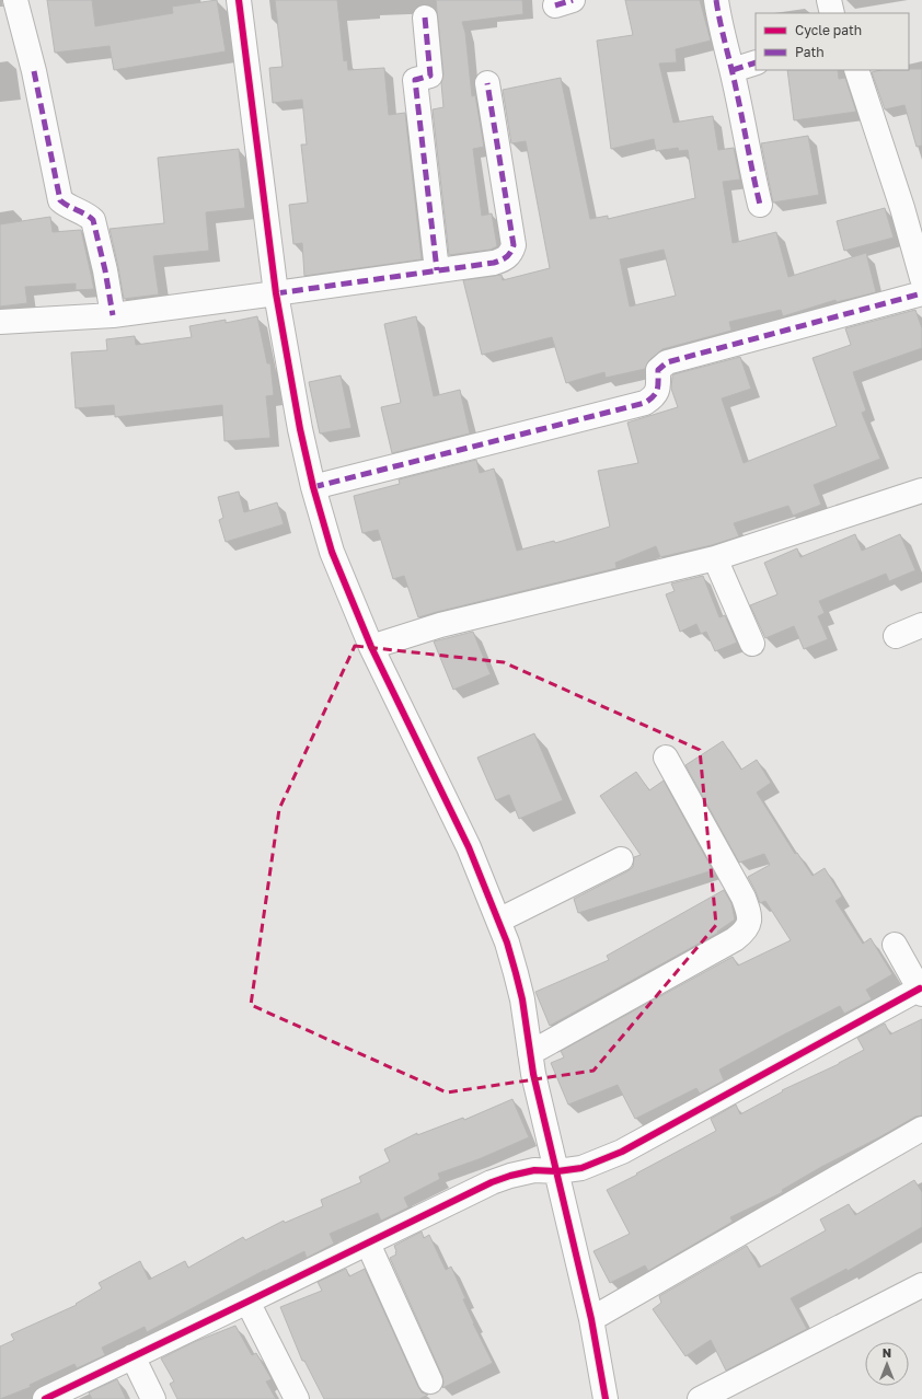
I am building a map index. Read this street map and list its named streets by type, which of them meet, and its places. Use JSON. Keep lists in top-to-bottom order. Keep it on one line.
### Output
{"legend":["Cycle path","Path"],"north":"top"}
